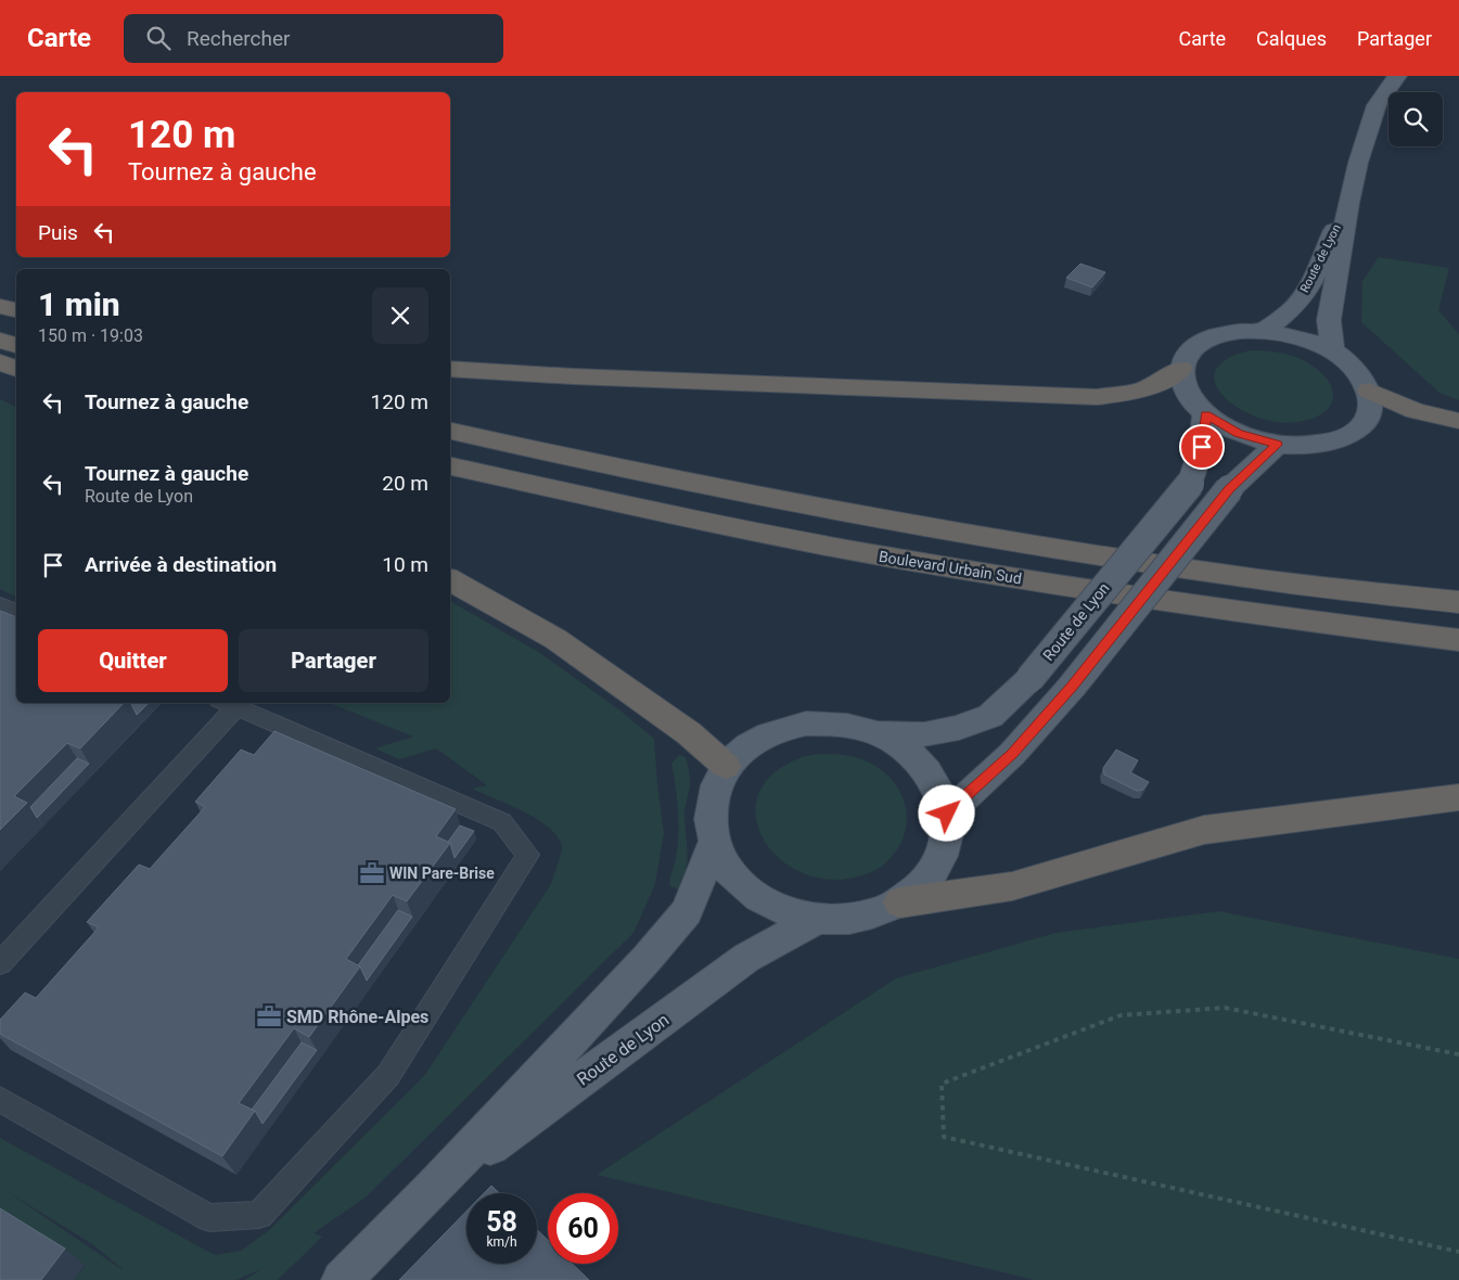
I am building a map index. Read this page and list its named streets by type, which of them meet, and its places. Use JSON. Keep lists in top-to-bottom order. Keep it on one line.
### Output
{"streets":{"highway":["Boulevard Urbain Sud"],"main road":["Route de Lyon"]},"places":{"office":["WIN Pare-Brise","SMD Rhône-Alpes"]},"page":{"header":"Carte","search":"Rechercher","nav":["Carte","Calques","Partager"],"turn":["120 m","Tournez à gauche"],"then":"Puis","heading":["1 min","150 m · 19:03"],"list":[{"name":"Tournez à gauche","value":"120 m"},{"name":"Tournez à gauche","note":"Route de Lyon","value":"20 m"},{"name":"Arrivée à destination","value":"10 m"}],"buttons":["Quitter","Partager"],"speed":"58 km/h","limit":"60"}}
